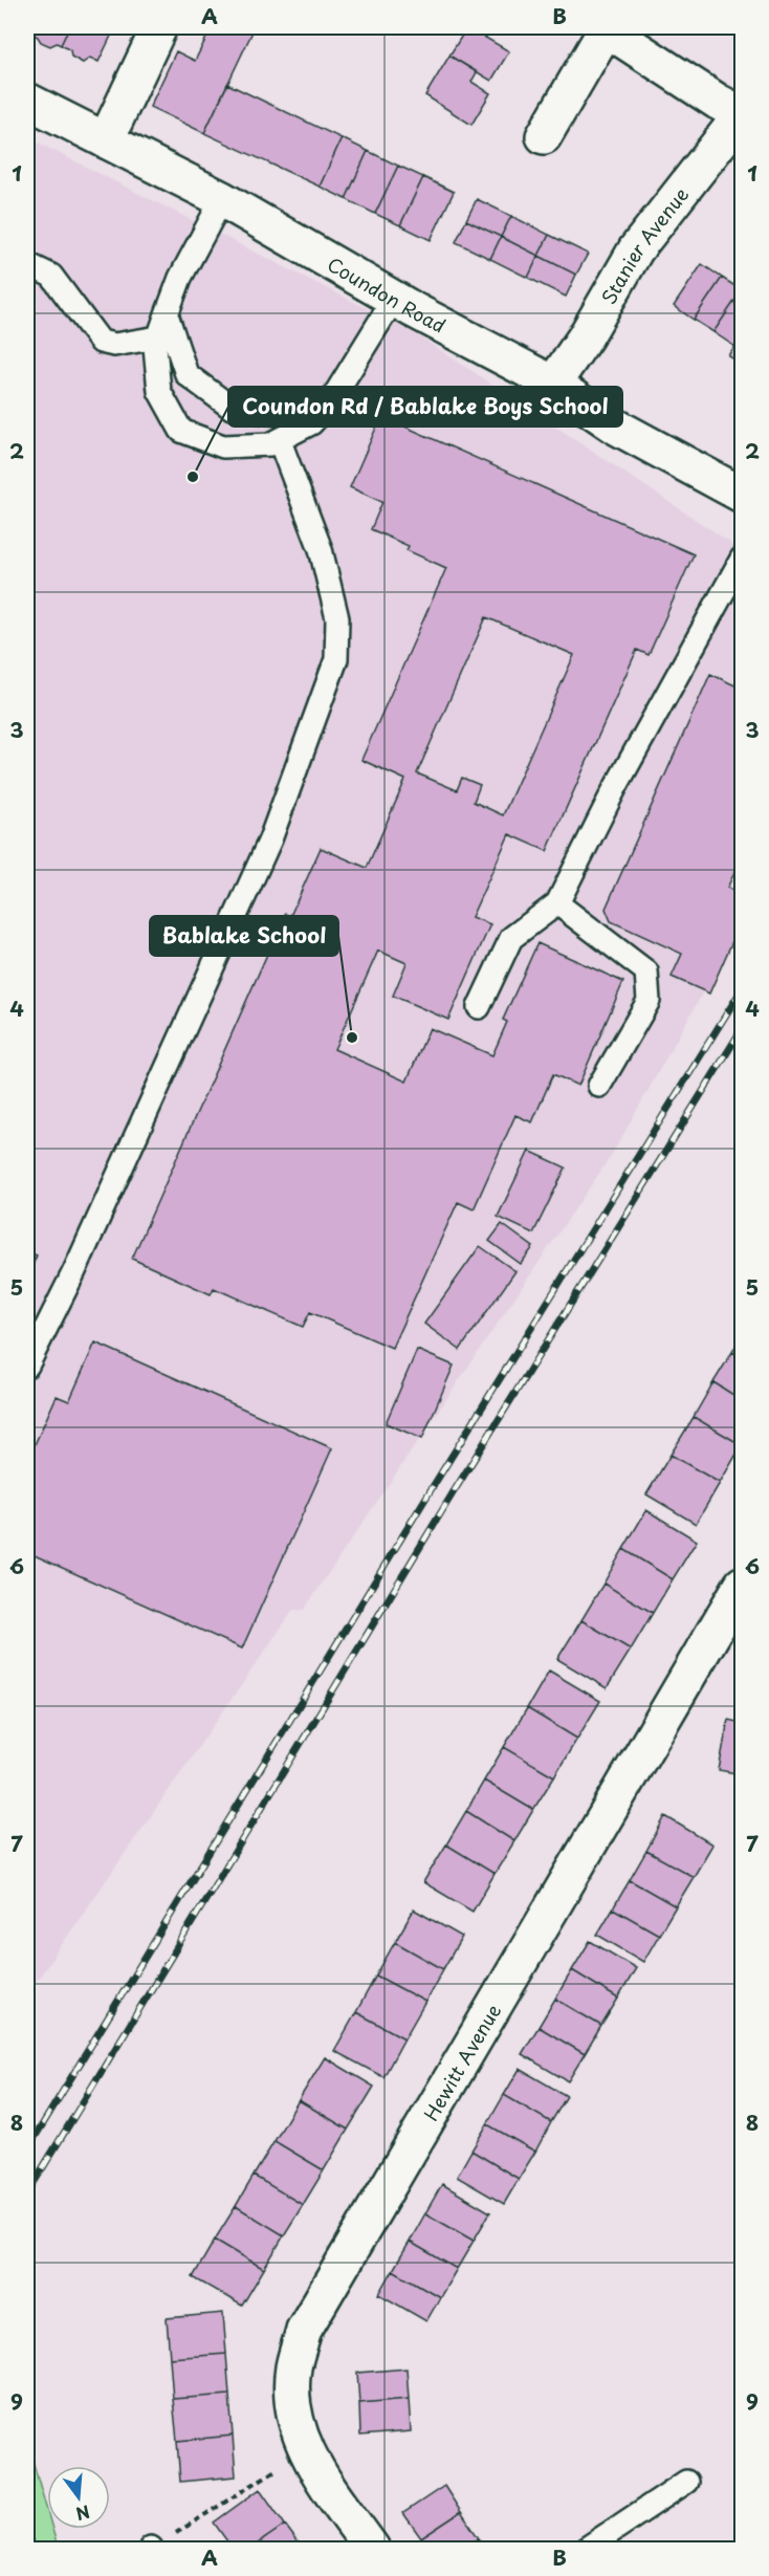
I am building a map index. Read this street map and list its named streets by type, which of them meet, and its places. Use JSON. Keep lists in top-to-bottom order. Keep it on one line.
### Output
{"streets":{"street":["Stanier Avenue","Coundon Road","Hewitt Avenue"]},"crossings":[["Stanier Avenue","Coundon Road"]],"places":["Coundon Rd / Bablake Boys School","Bablake School"],"north":"bottom","grid":{"columns":["A","B"],"rows":["1","2","3","4","5","6","7","8","9"]}}
